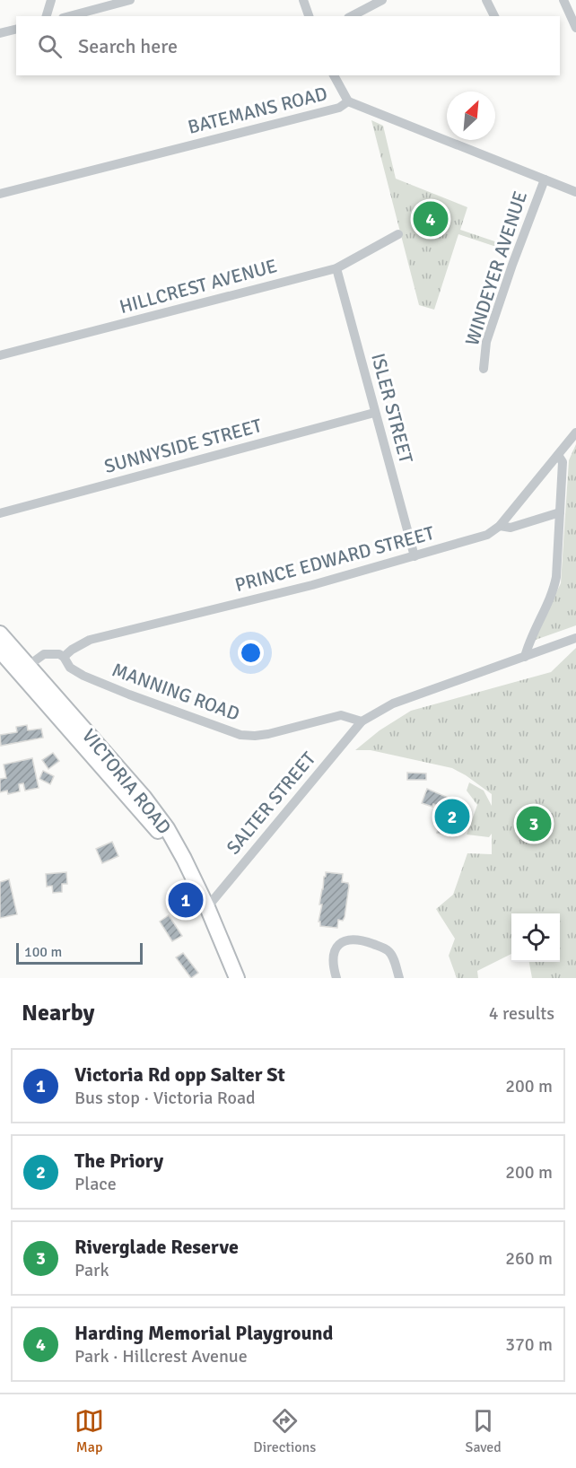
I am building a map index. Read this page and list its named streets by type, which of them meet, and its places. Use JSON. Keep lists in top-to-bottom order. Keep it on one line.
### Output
{"streets":{"highway":["VICTORIA ROAD"],"street":["BATEMANS ROAD","WINDEYER AVENUE","HILLCREST AVENUE","ISLER STREET","SUNNYSIDE STREET","PRINCE EDWARD STREET","MANNING ROAD","SALTER STREET"]},"crossings":[["BATEMANS ROAD","WINDEYER AVENUE"],["HILLCREST AVENUE","ISLER STREET"],["ISLER STREET","SUNNYSIDE STREET"],["ISLER STREET","PRINCE EDWARD STREET"],["PRINCE EDWARD STREET","MANNING ROAD"],["MANNING ROAD","SALTER STREET"],["VICTORIA ROAD","SALTER STREET"]],"scale_bar":"100 m","north":"top right","page":{"search":"Search here","pins":["4","2","3","1"],"scale":"100 m","heading":["Nearby","4 results"],"list":[{"mark":"1","name":"Victoria Rd opp Salter St","note":"Bus stop · Victoria Road","value":"200 m"},{"mark":"2","name":"The Priory","note":"Place","value":"200 m"},{"mark":"3","name":"Riverglade Reserve","note":"Park","value":"260 m"},{"mark":"4","name":"Harding Memorial Playground","note":"Park · Hillcrest Avenue","value":"370 m"}],"nav":["Map","Directions","Saved"]}}
